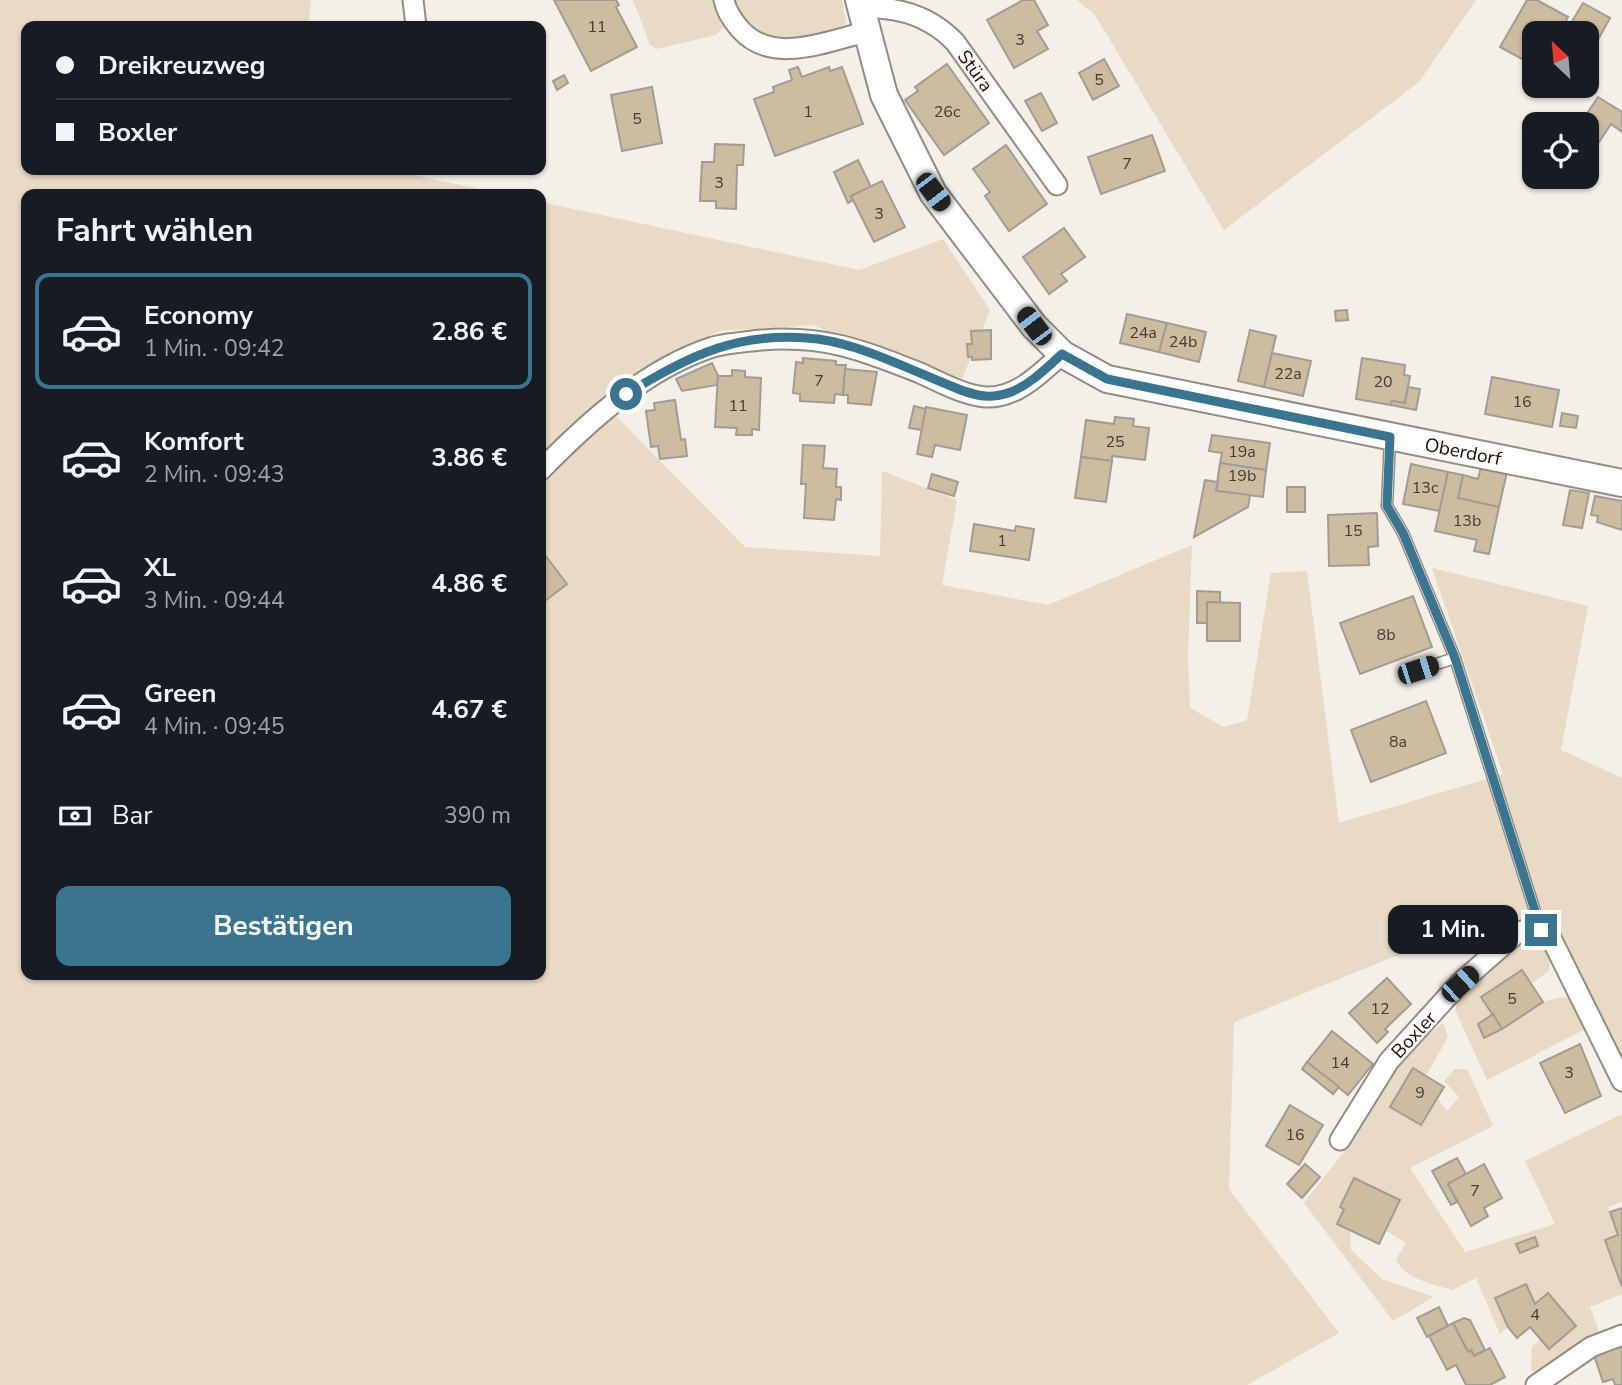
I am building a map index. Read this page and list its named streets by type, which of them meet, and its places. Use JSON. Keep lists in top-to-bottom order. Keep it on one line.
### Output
{"streets":{"main road":["Oberdorf"],"street":["Stüra","Boxler"]},"crossings":[["Stüra","Oberdorf"]],"house_numbers":["11","3","5","1","26c","5","7","3","3","24a","24b","22a","7","20","16","11","25","19a","19b","13c","13b","15","1","8b","8a","5","12","14","3","9","16","7","4"],"north":"top left","page":{"banner":["Dreikreuzweg","Boxler"],"heading":"Fahrt wählen","list":[{"name":"Economy","note":"1 Min. · 09:42","value":"2.86 €"},{"name":"Komfort","note":"2 Min. · 09:43","value":"3.86 €"},{"name":"XL","note":"3 Min. · 09:44","value":"4.86 €"},{"name":"Green","note":"4 Min. · 09:45","value":"4.67 €"}],"pay":["Bar","390 m"],"buttons":"Bestätigen","bubble":"1 Min."}}
